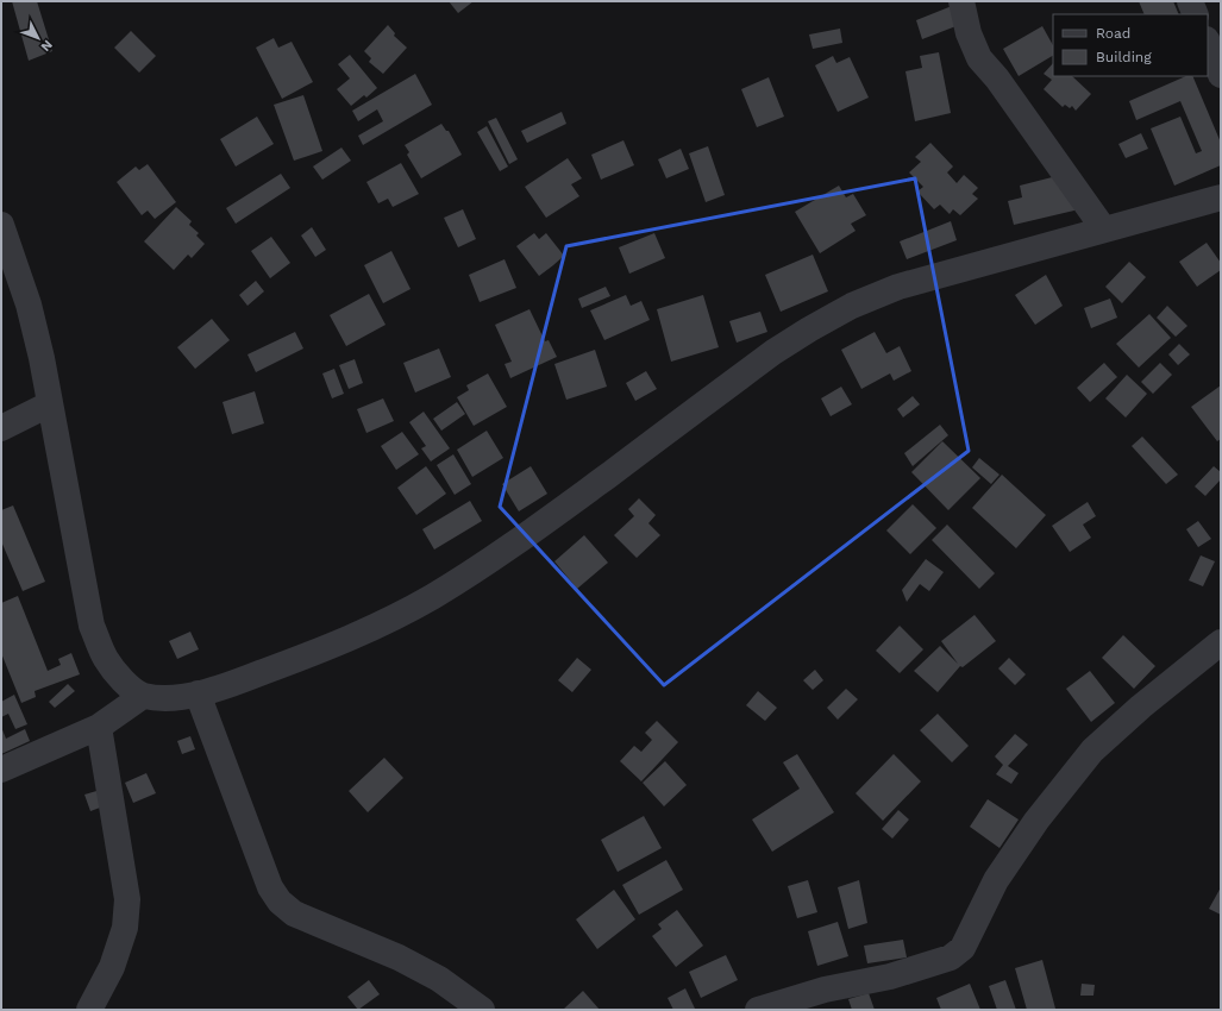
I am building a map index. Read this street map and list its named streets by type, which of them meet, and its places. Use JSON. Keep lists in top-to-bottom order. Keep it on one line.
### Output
{"legend":["Road","Building"],"north":"bottom right"}
